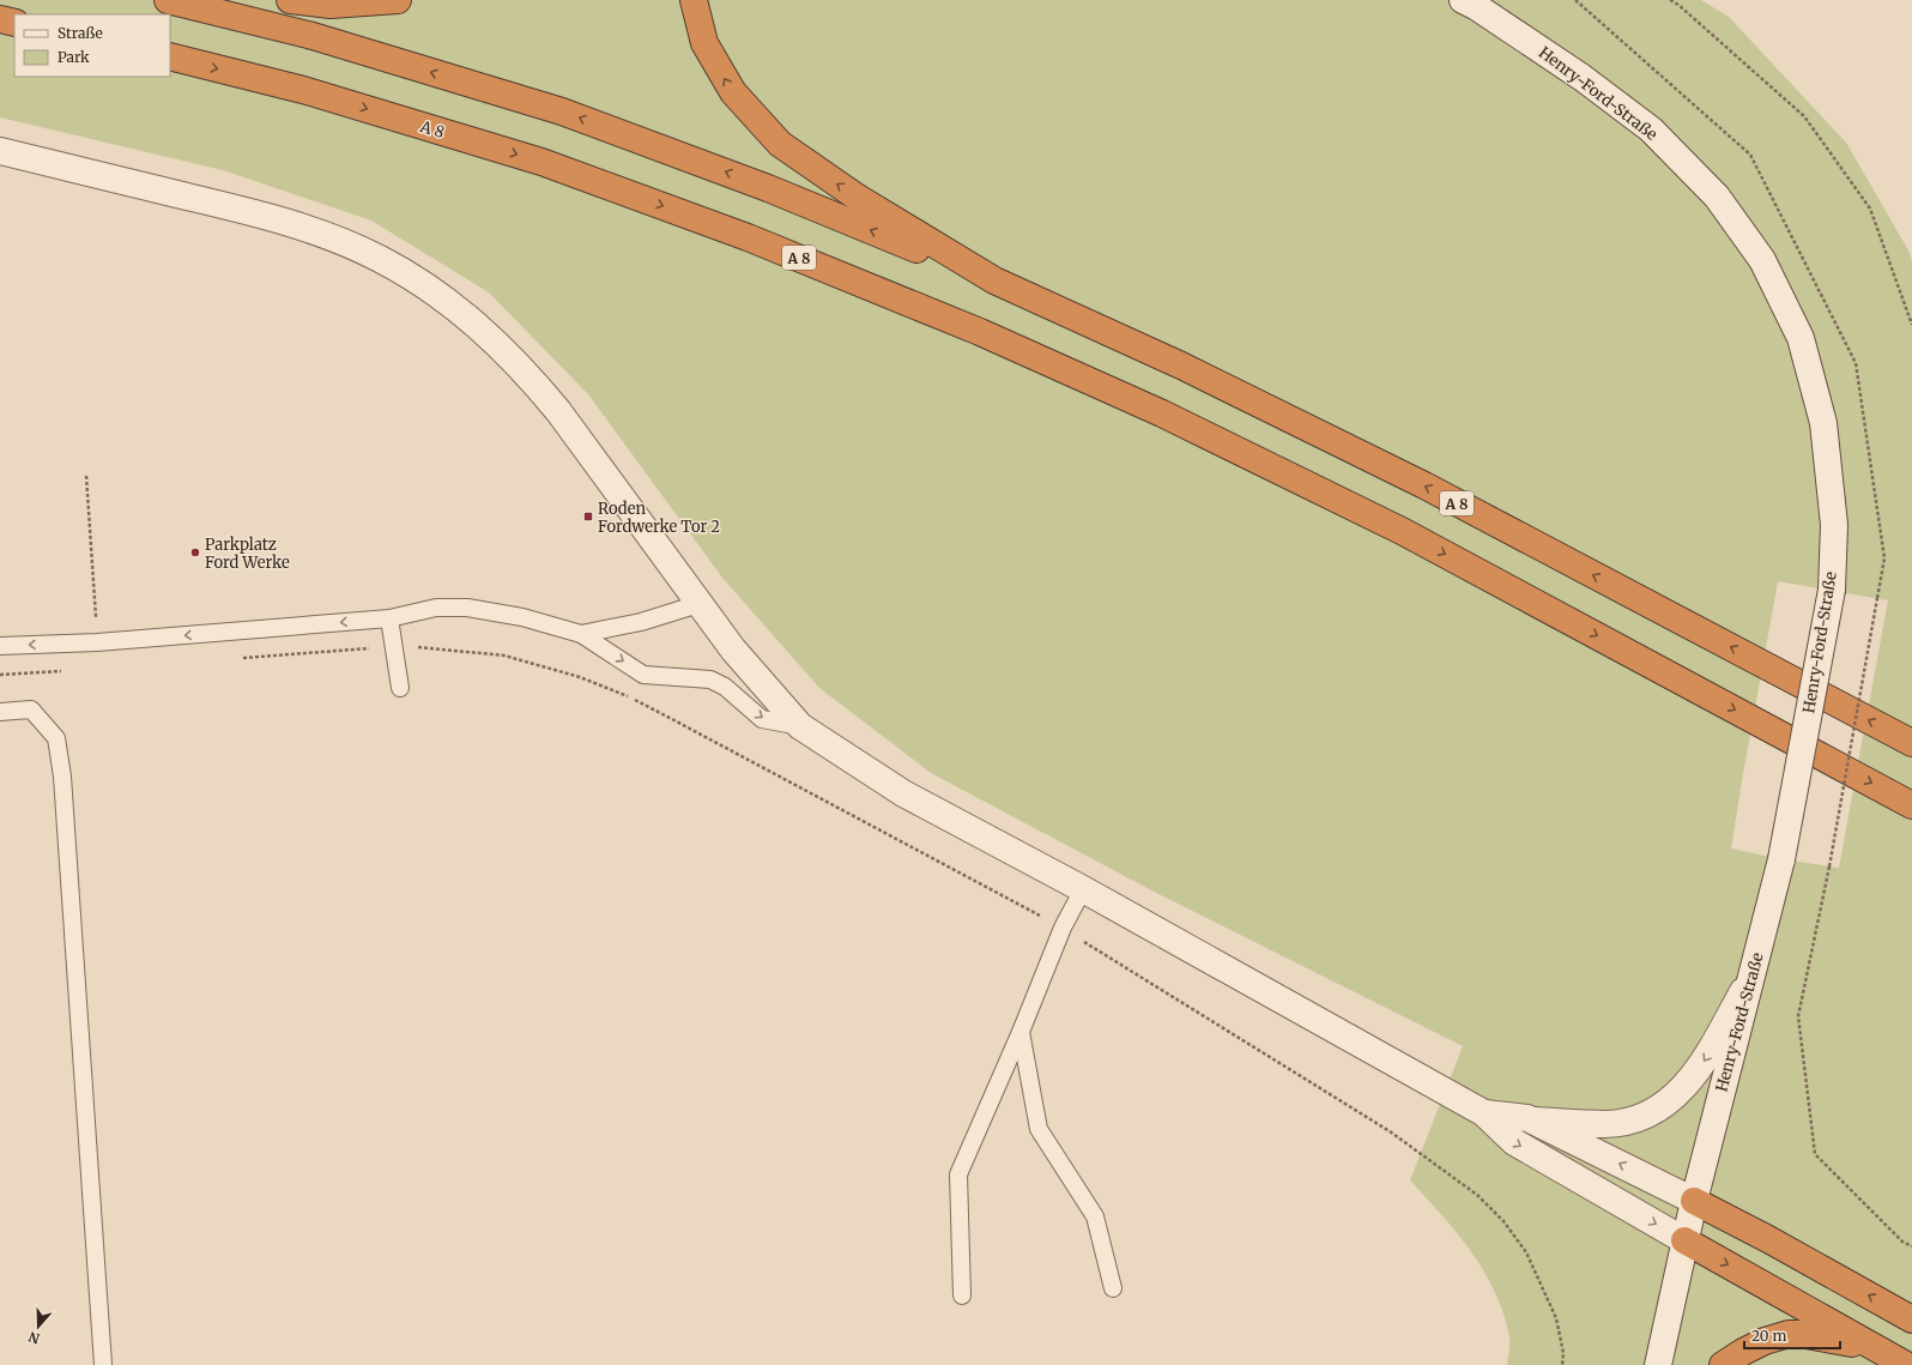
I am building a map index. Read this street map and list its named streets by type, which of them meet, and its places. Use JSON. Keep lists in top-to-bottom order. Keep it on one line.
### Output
{"streets":{"highway":["A 8"],"street":["Henry-Ford-Straße"]},"places":{"transit":["Roden Fordwerke Tor 2"],"other":["Parkplatz Ford Werke"]},"legend":["Straße","Park"],"scale_bar":"20 m","north":"bottom"}
